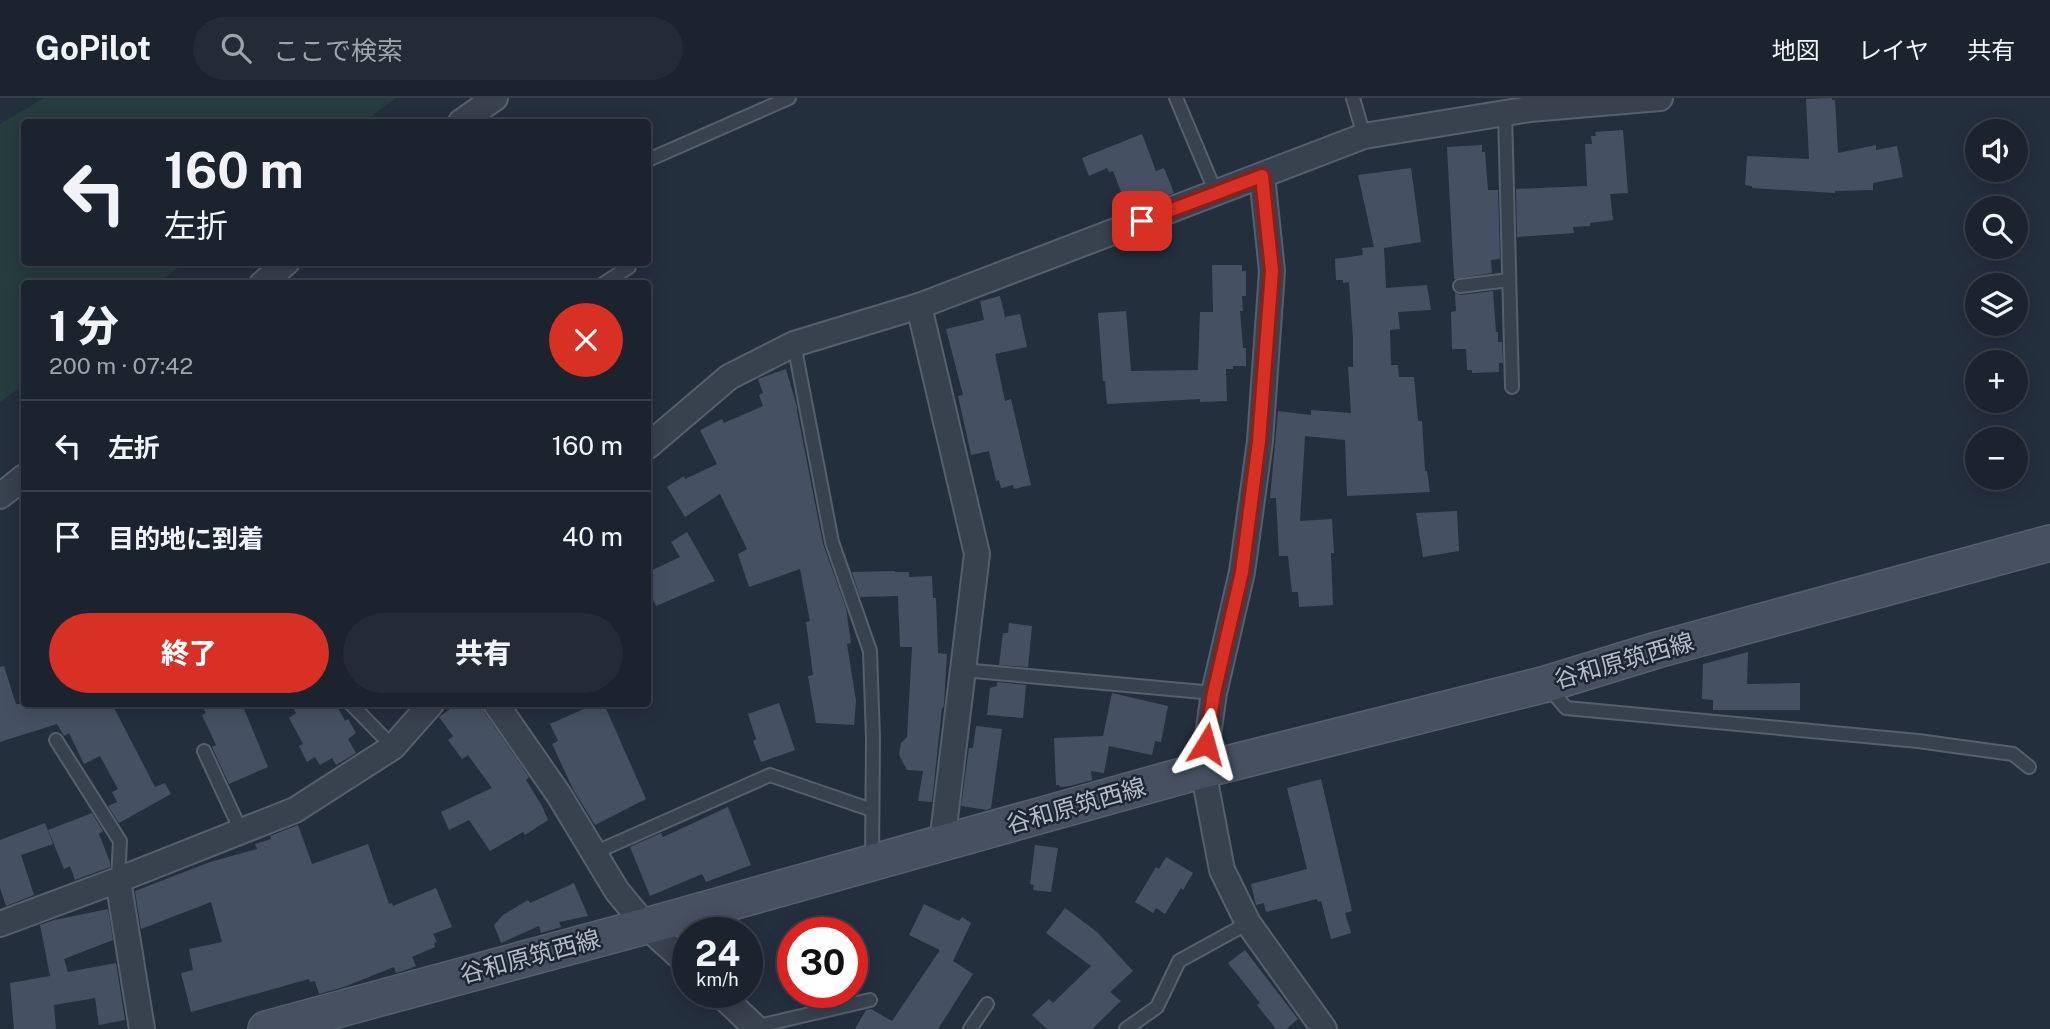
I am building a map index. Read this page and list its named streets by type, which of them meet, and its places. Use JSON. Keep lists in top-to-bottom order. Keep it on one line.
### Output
{"streets":{"main road":["谷和原筑西線"]},"page":{"header":"GoPilot","search":"ここで検索","nav":["地図","レイヤ","共有"],"map_buttons":["+","−"],"turn":["160 m","左折"],"heading":["1 分","200 m · 07:42"],"list":[{"name":"左折","value":"160 m"},{"name":"目的地に到着","value":"40 m"}],"buttons":["終了","共有"],"speed":"24 km/h","limit":"30"}}
